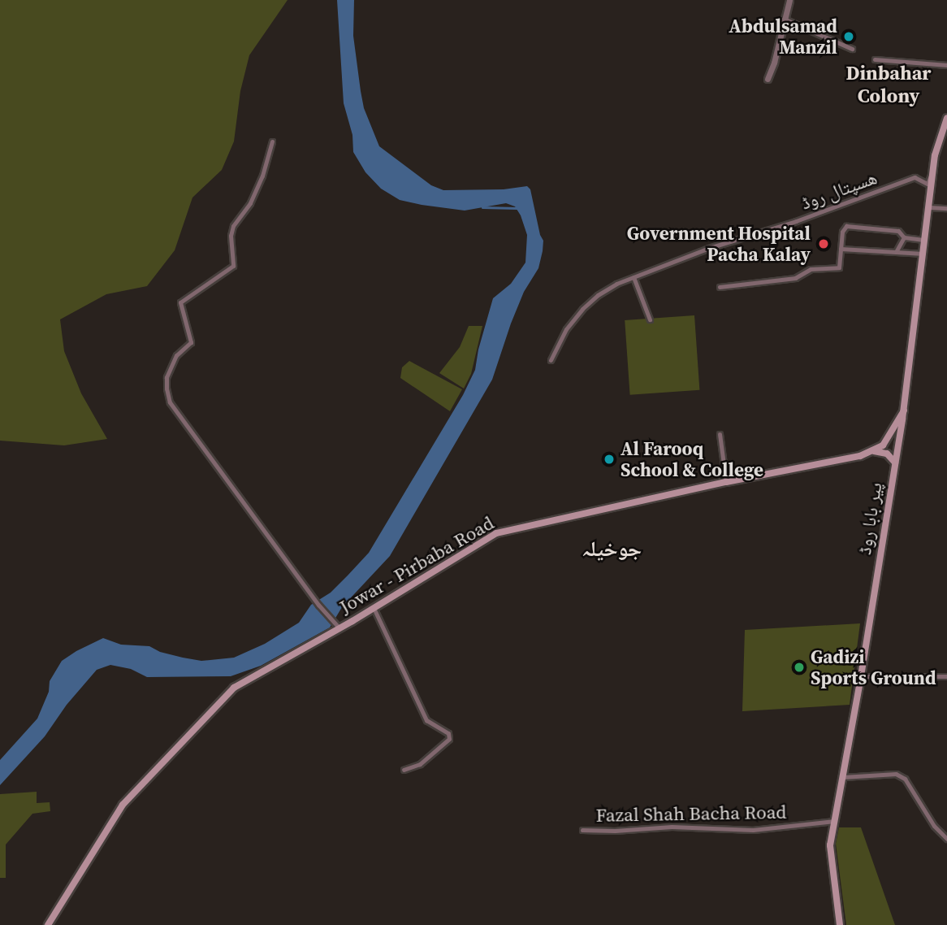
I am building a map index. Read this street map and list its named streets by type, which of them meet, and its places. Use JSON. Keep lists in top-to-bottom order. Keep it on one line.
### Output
{"streets":{"main road":["پیر بابا روڈ","Jowar - Pirbaba Road"],"street":["ھسپتال روڈ","Fazal Shah Bacha Road"]},"crossings":[["ھسپتال روڈ","پیر بابا روڈ"],["پیر بابا روڈ","Fazal Shah Bacha Road"]],"districts":["Dinbahar Colony","جوخیلہ"],"places":["Abdulsamad Manzil","Government Hospital Pacha Kalay","Al Farooq School & College","Gadizi Sports Ground"]}
